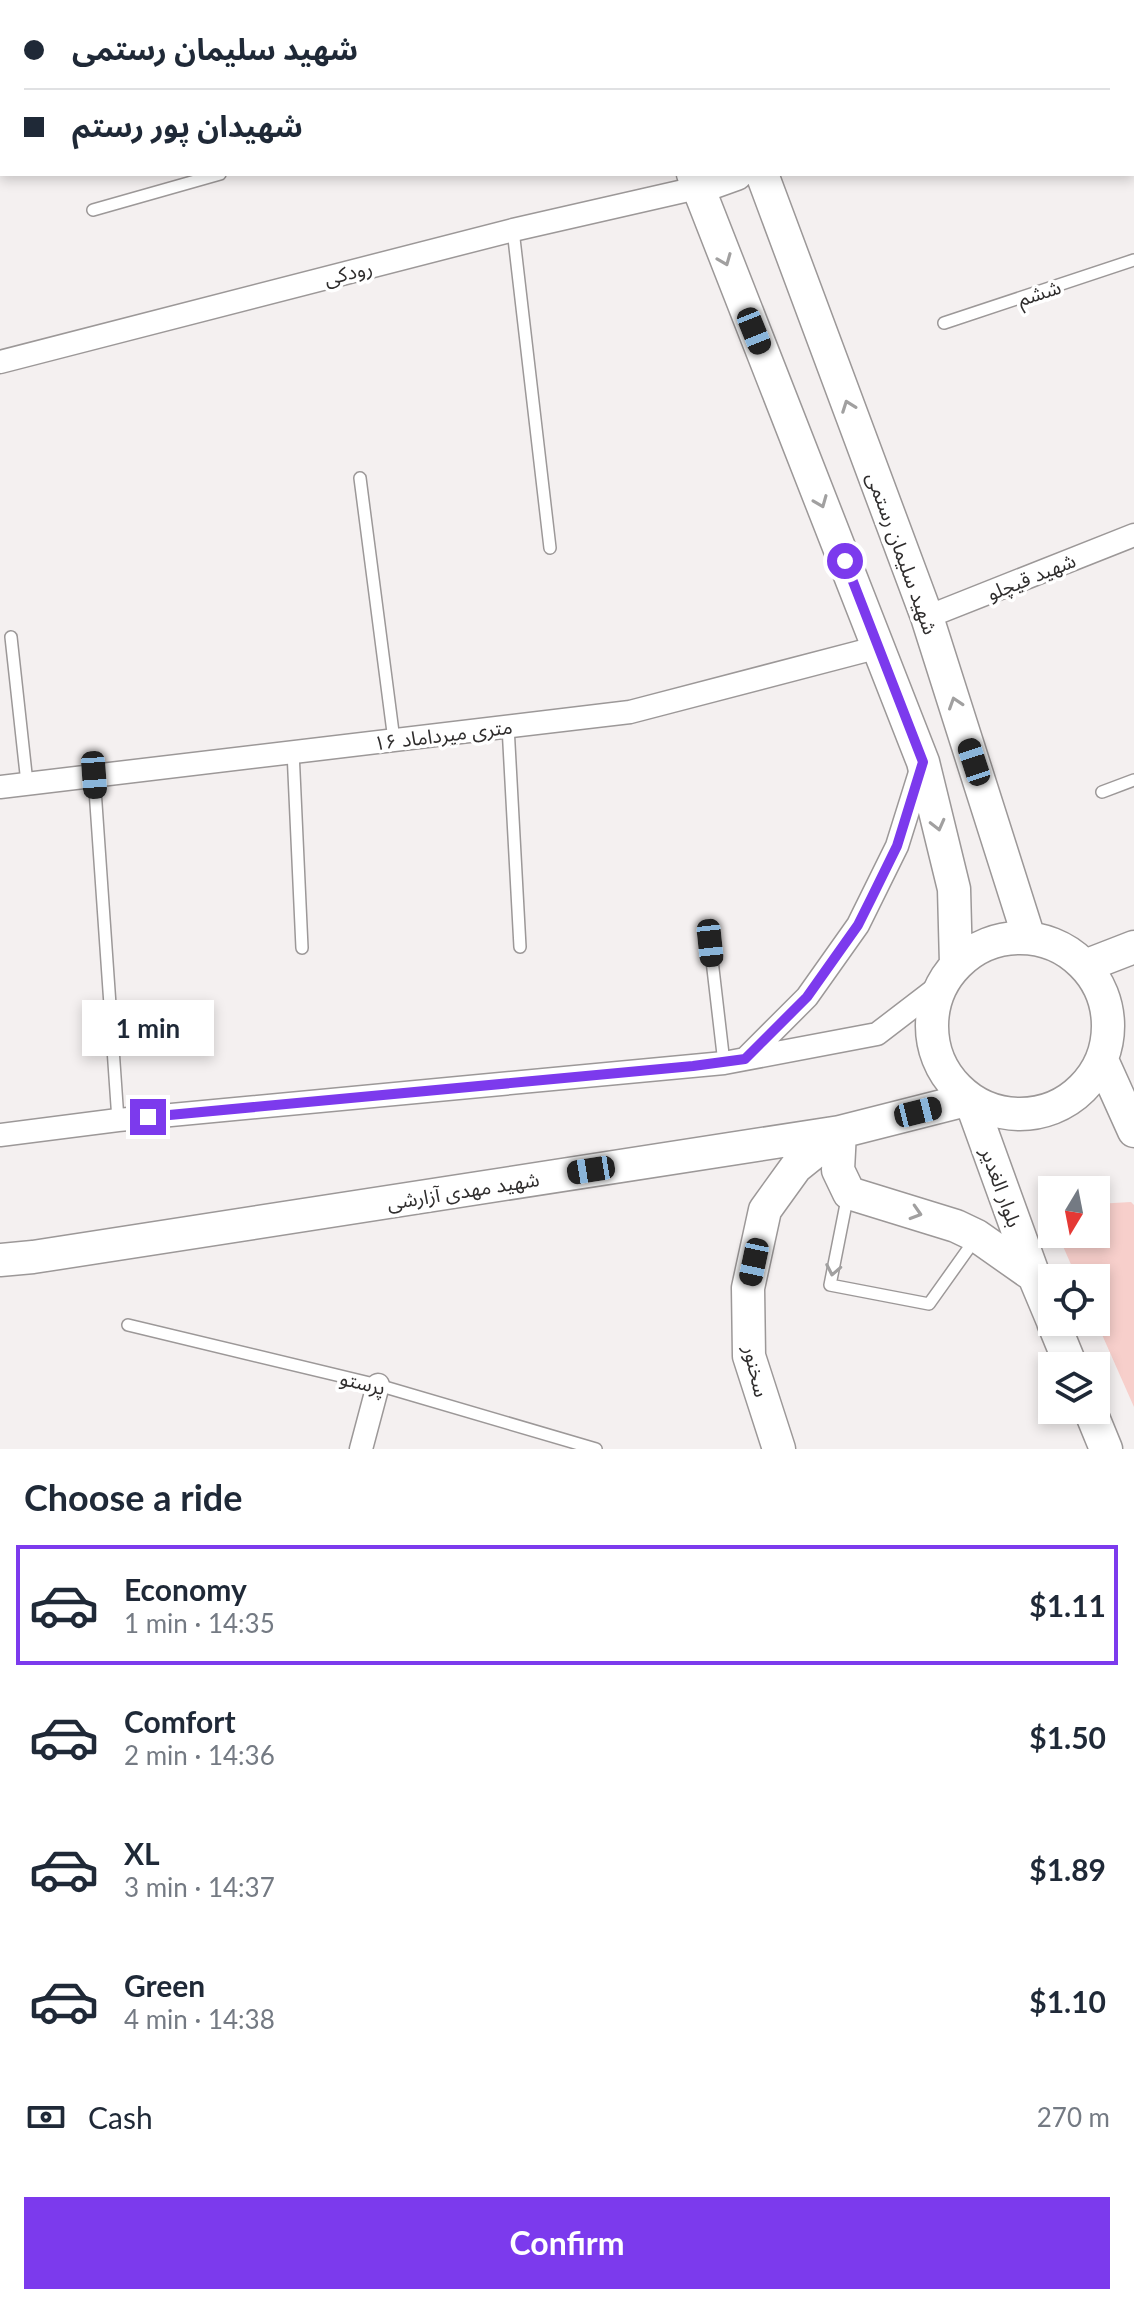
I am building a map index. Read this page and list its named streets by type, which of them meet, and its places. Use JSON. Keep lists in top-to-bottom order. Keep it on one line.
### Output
{"streets":{"main road":["شهید سلیمان رستمی","بلوار الغدیر","شهید مهدی آزارشی","سخنور"],"street":["رودکی","شهید قیچلو","۱۶ متری میرداماد"],"lane":["ششم","پرستو"]},"crossings":[["شهید سلیمان رستمی","شهید قیچلو"],["شهید سلیمان رستمی","بلوار الغدیر"],["شهید سلیمان رستمی","شهید مهدی آزارشی"],["بلوار الغدیر","شهید مهدی آزارشی"],["شهید مهدی آزارشی","سخنور"]],"north":"bottom","page":{"banner":["شهید سلیمان رستمی","شهیدان پور رستم"],"bubble":"1 min","heading":"Choose a ride","list":[{"name":"Economy","note":"1 min · 14:35","value":"$1.11"},{"name":"Comfort","note":"2 min · 14:36","value":"$1.50"},{"name":"XL","note":"3 min · 14:37","value":"$1.89"},{"name":"Green","note":"4 min · 14:38","value":"$1.10"}],"pay":["Cash","270 m"],"buttons":"Confirm"}}
